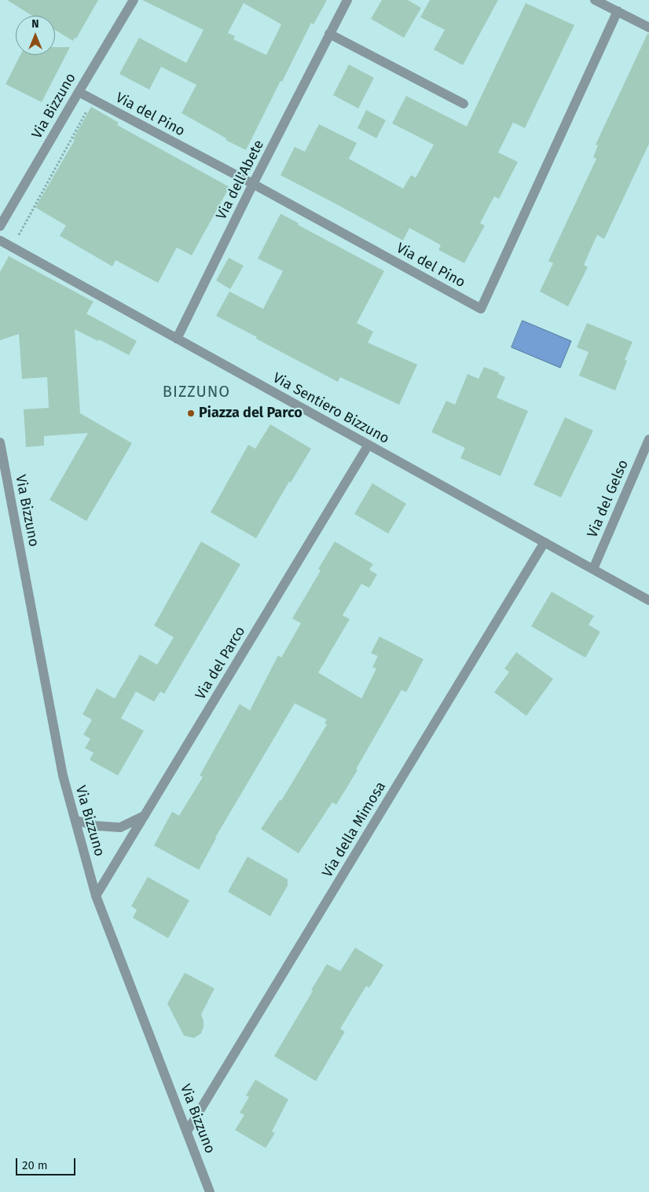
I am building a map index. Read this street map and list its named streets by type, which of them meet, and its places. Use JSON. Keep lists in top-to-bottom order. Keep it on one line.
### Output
{"streets":{"street":["Via Bizzuno","Via del Pino","Via dell'Abete","Via Sentiero Bizzuno","Via del Gelso","Via del Parco","Via della Mimosa"]},"crossings":[["Via Bizzuno","Via del Pino"],["Via Bizzuno","Via del Parco"],["Via Bizzuno","Via della Mimosa"],["Via del Pino","Via dell'Abete"],["Via dell'Abete","Via Sentiero Bizzuno"],["Via Sentiero Bizzuno","Via del Gelso"],["Via Sentiero Bizzuno","Via del Parco"],["Via Sentiero Bizzuno","Via della Mimosa"]],"districts":["BIZZUNO"],"places":["Piazza del Parco"],"scale_bar":"20 m","north":"top"}
